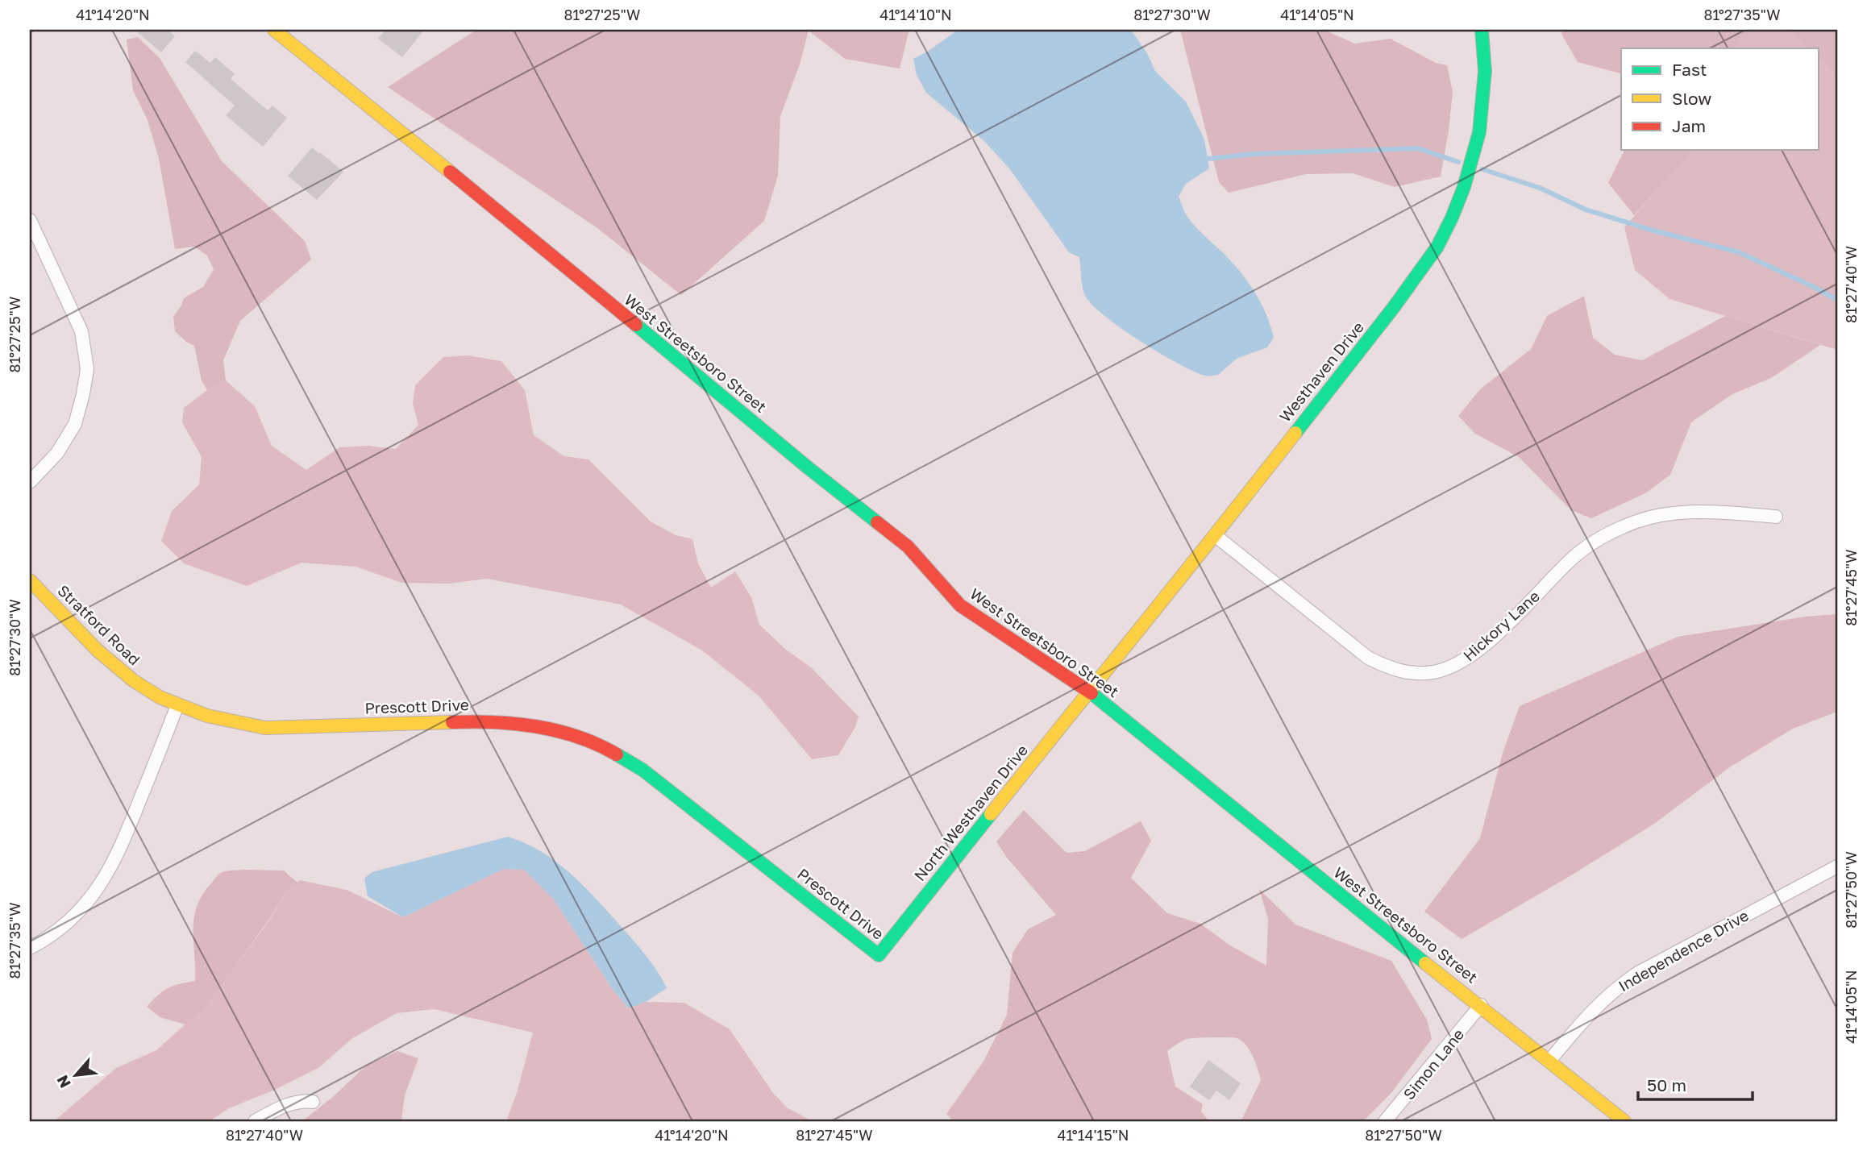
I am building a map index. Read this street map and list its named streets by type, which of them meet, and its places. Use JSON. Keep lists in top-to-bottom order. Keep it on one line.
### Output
{"streets":{"street":["West Streetsboro Street","Westhaven Drive","Stratford Road","Hickory Lane","Prescott Drive","North Westhaven Drive","Independence Drive","Simon Lane"]},"crossings":[["West Streetsboro Street","Westhaven Drive"],["West Streetsboro Street","North Westhaven Drive"],["West Streetsboro Street","Independence Drive"],["West Streetsboro Street","Simon Lane"],["Westhaven Drive","Hickory Lane"],["Westhaven Drive","North Westhaven Drive"],["Stratford Road","Prescott Drive"],["Prescott Drive","North Westhaven Drive"]],"legend":["Fast","Slow","Jam"],"scale_bar":"50 m","north":"bottom left","coordinates":["41°14'20\"N","81°27'25\"W","41°14'10\"N","81°27'30\"W","41°14'05\"N","81°27'35\"W","81°27'40\"W","81°27'45\"W","81°27'50\"W","41°14'15\"N"]}
